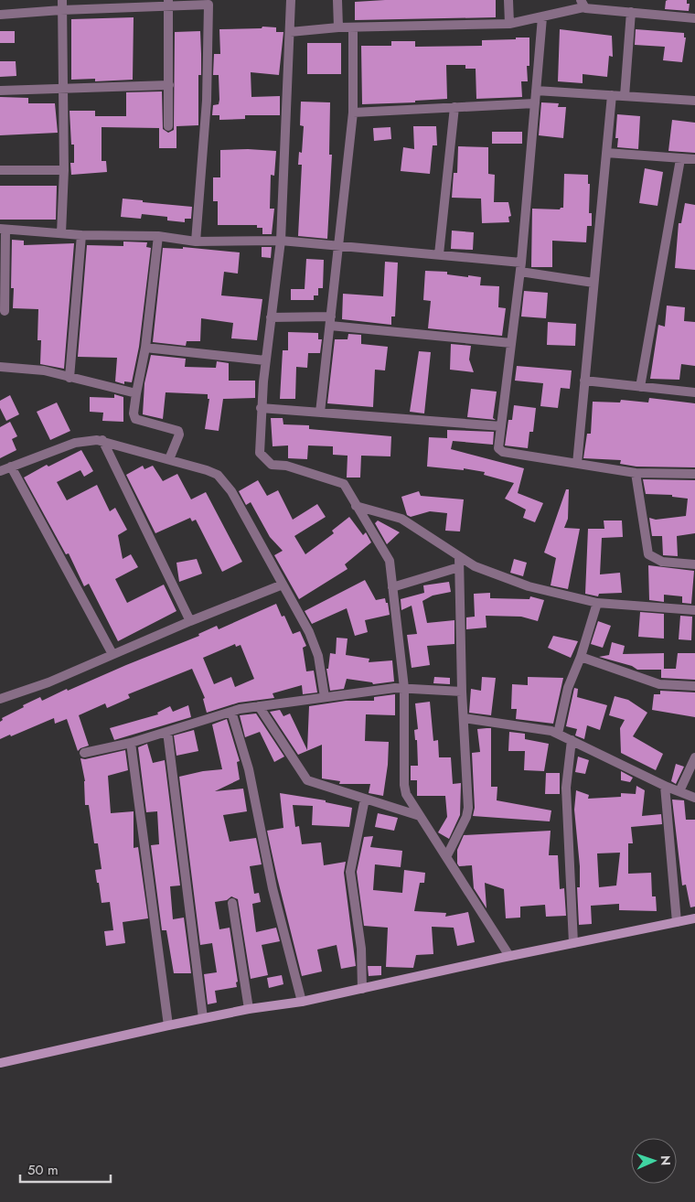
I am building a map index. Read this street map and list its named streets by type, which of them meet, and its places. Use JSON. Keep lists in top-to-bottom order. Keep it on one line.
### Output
{"scale_bar":"50 m","north":"right"}
